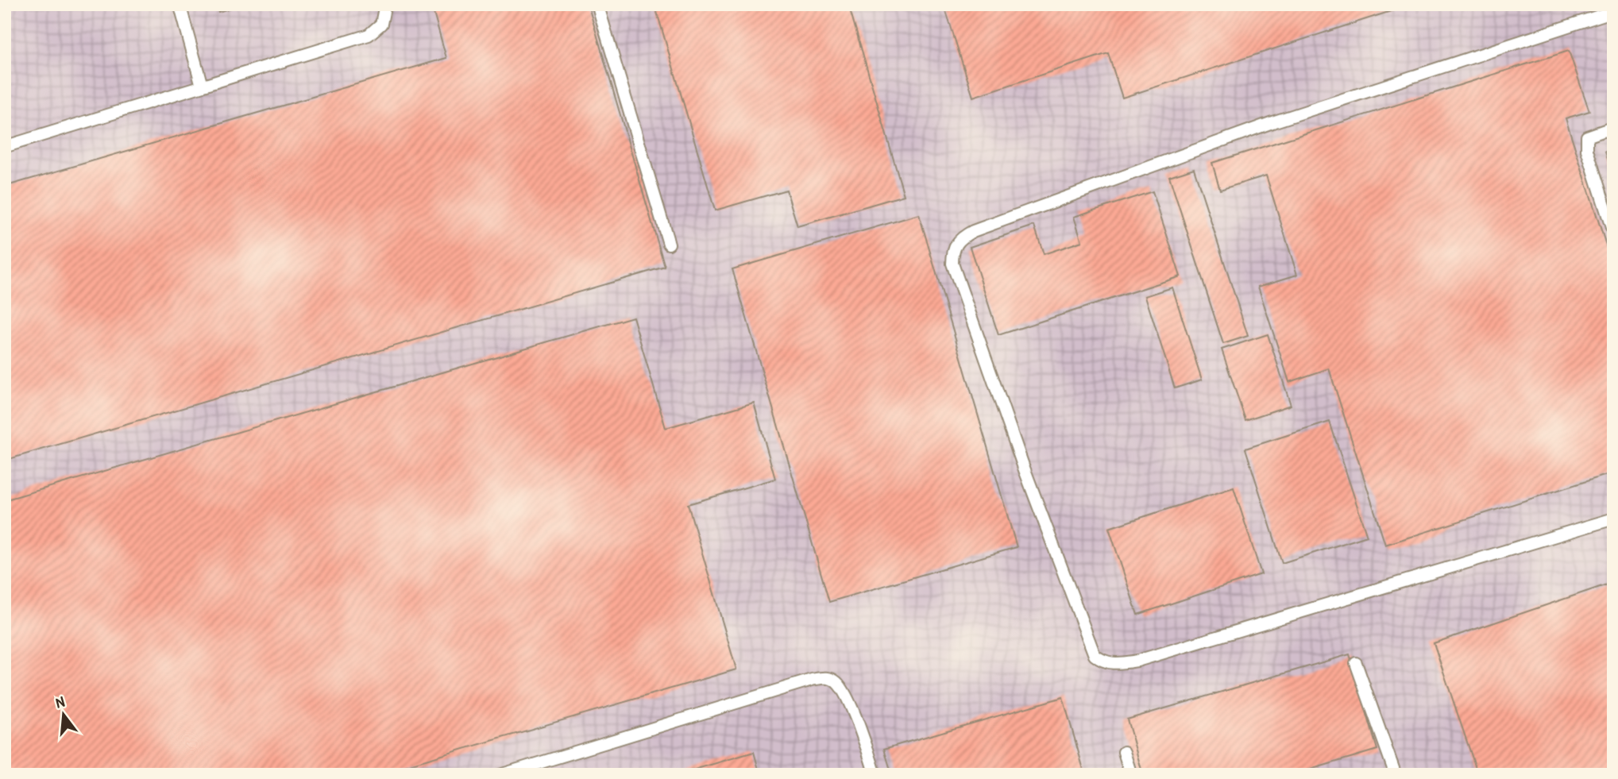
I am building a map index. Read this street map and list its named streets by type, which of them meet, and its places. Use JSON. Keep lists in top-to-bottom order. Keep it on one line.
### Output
{"north":"top"}
